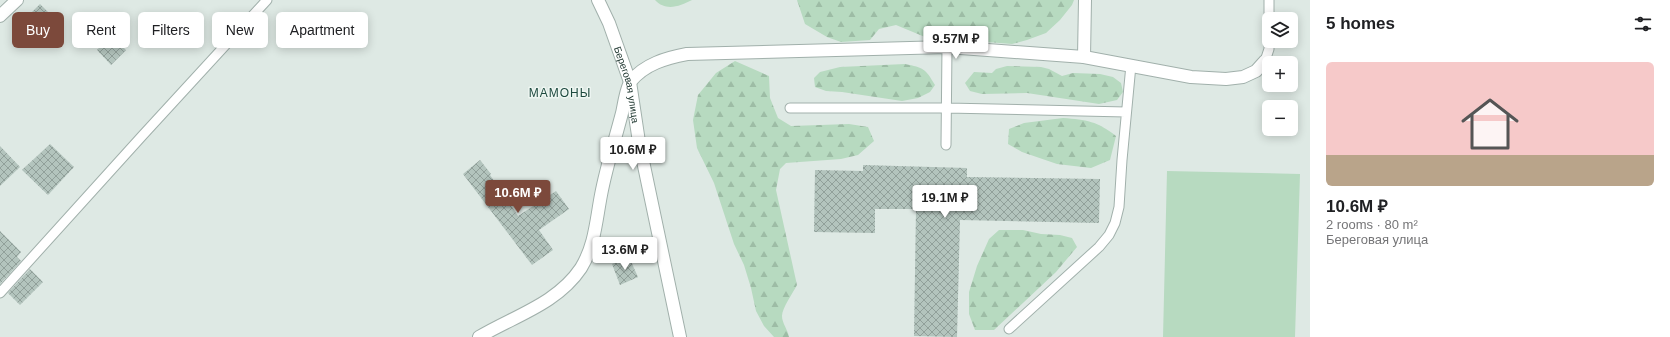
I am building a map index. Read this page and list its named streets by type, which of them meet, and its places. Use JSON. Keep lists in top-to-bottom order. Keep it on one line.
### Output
{"streets":{"street":["Береговая улица"]},"districts":["МАМОНЫ"],"page":{"heading":"5 homes","map_buttons":["+","−"],"chip":["Buy","Rent","Filters","New","Apartment"],"price":["9.57M ₽","10.6M ₽","10.6M ₽","19.1M ₽","13.6M ₽"],"list":[{"name":"10.6M ₽","note":"2 rooms · 80 m² · Береговая улица"}]}}
